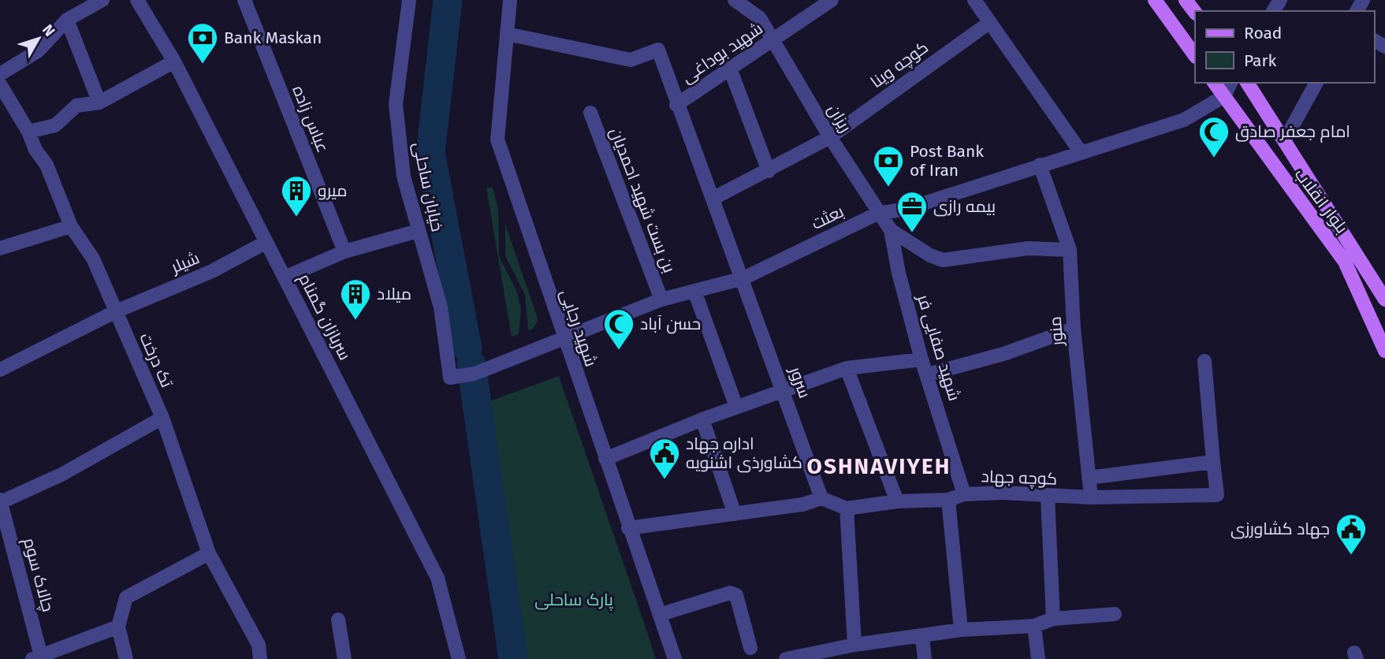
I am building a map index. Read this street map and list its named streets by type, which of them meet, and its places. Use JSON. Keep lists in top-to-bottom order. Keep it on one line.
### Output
{"streets":{"main road":["بلوار انقلاب"],"street":["شهید بوداغی","کوچه وینا","ریزان","عباس زاده","خیابان ساحلی","بن بست شهید احمدیان","بعثت","شیلر","سربازان گمنام","شهید رجایی","منور","شهید صفایی فر","تک درخت","سرور","کوچه جهاد","چالاک سوم"]},"crossings":[["شهید بوداغی","کوچه وینا"],["شهید بوداغی","ریزان"],["شهید بوداغی","بعثت"],["شهید بوداغی","سرور"],["کوچه وینا","ریزان"],["ریزان","بعثت"],["ریزان","شهید صفایی فر"],["خیابان ساحلی","بعثت"],["بن بست شهید احمدیان","بعثت"],["بلوار انقلاب","بعثت"],["بعثت","شهید رجایی"],["بعثت","منور"],["بعثت","شهید صفایی فر"],["بعثت","سرور"],["شیلر","سربازان گمنام"],["شیلر","تک درخت"],["منور","کوچه جهاد"],["شهید صفایی فر","کوچه جهاد"]],"districts":["OSHNAVIYEH"],"parks":["پارک ساحلی"],"places":{"bank":["Bank Maskan","Post Bank of Iran"],"mosque":["امام جعفر صادق","حسن آباد"],"building":["میرو","میلاد"],"office":["بیمه رازی"],"public building":["اداره جهاد کشاورذی اشنویه","جهاد کشاورزی"]},"legend":["Road","Park"],"north":"top right"}
